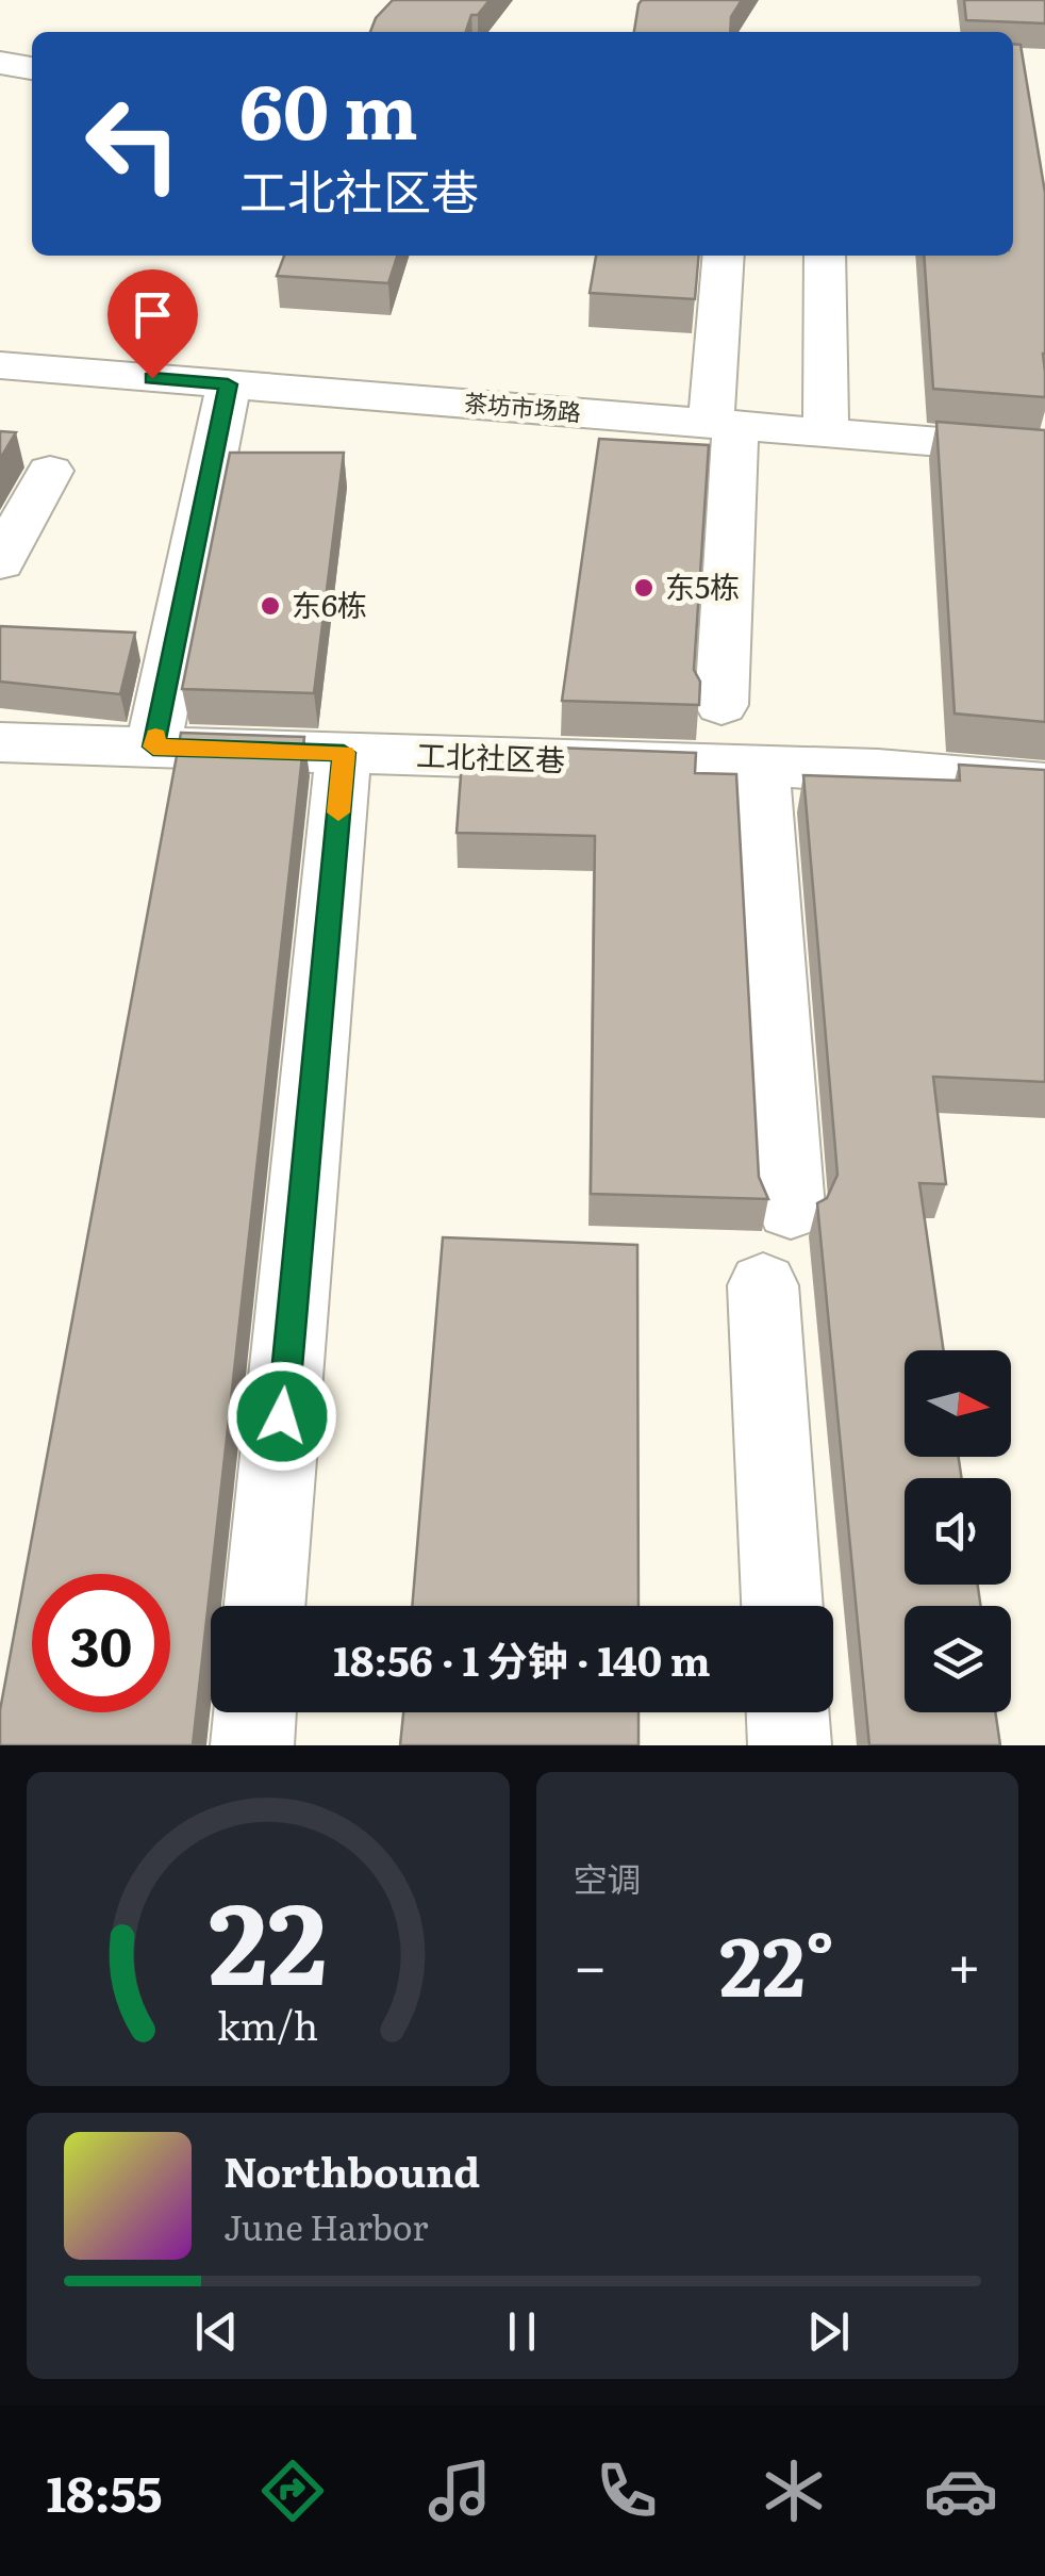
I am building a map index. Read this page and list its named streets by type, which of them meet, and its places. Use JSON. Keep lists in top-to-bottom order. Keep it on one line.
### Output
{"streets":{"street":["茶坊市场路","工北社区巷"]},"places":["东5栋","东6栋"],"north":"right","page":{"turn":["60 m","工北社区巷"],"limit":"30","trip":"18:56 · 1 分钟 · 140 m","tile":"空调","heat":["−","22°","+"],"song":["Northbound","June Harbor"],"tabs":"18:55","gauge":["22","km/h"]}}
